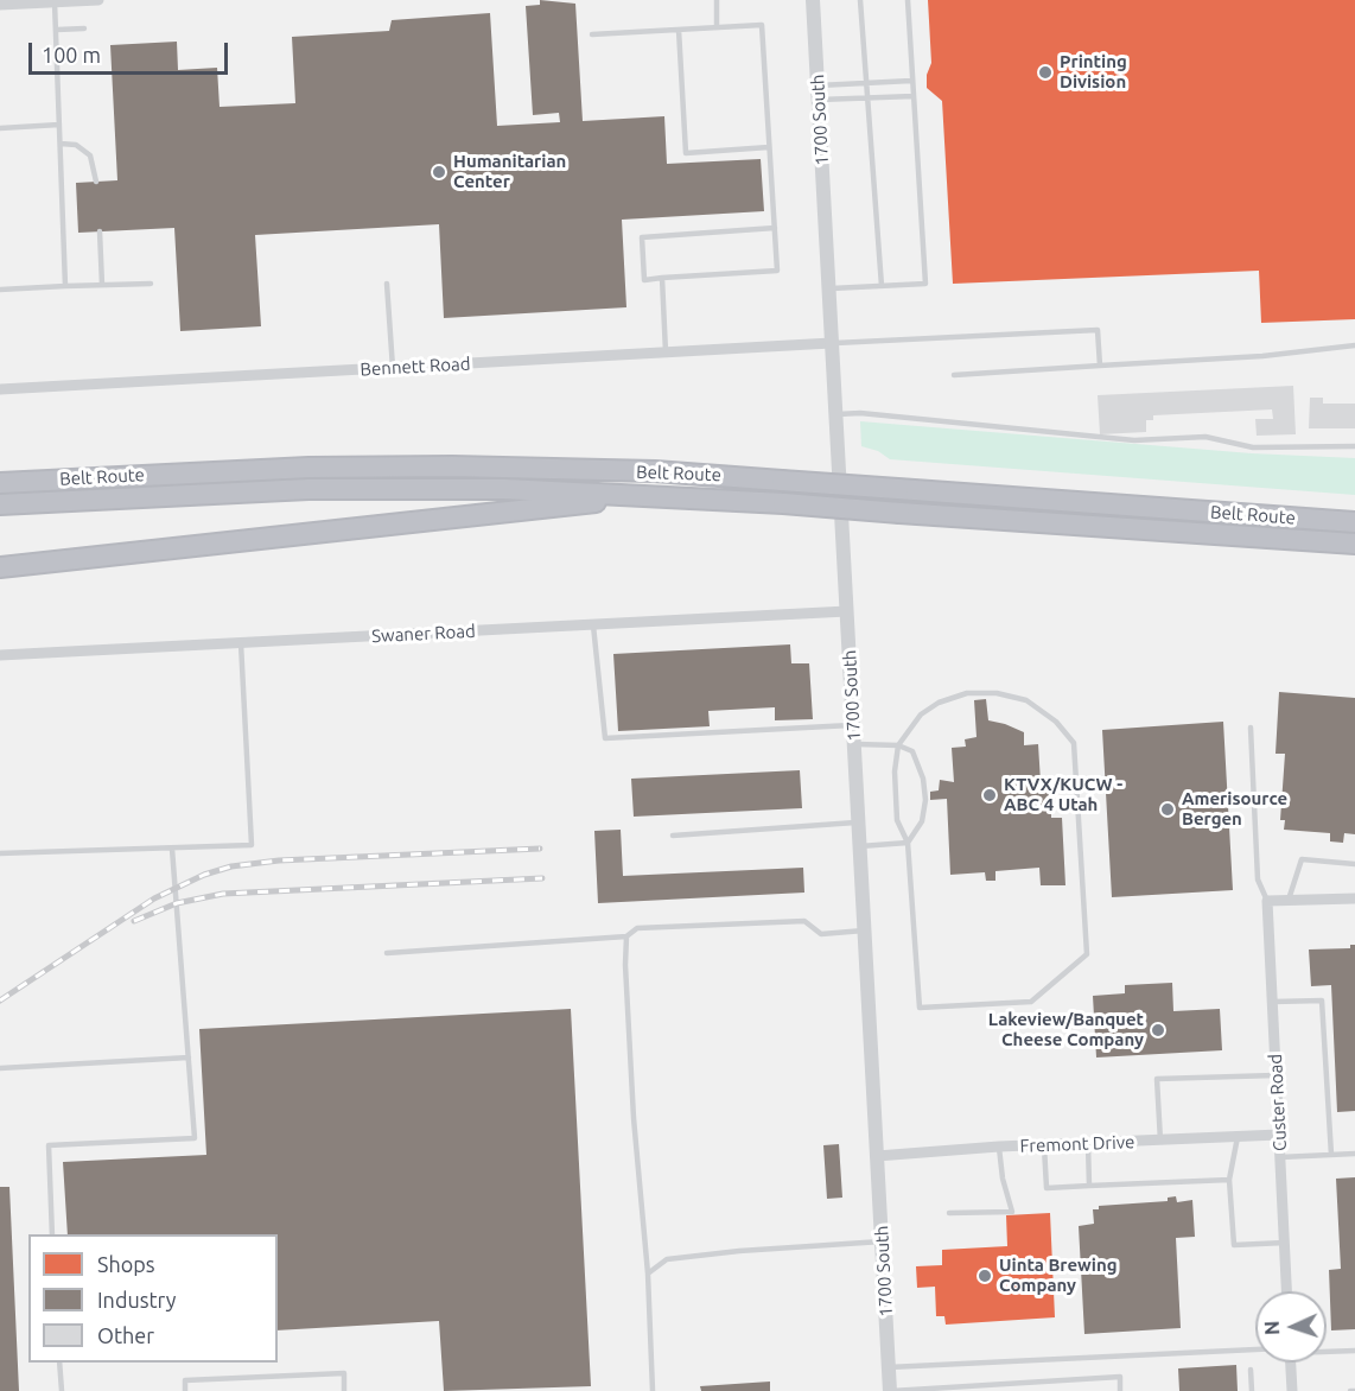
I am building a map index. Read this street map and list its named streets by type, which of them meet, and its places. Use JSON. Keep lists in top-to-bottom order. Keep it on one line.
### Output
{"streets":{"highway":["Belt Route"],"street":["1700 South","Bennett Road","Swaner Road","Custer Road","Fremont Drive"]},"crossings":[["1700 South","Bennett Road"],["1700 South","Swaner Road"],["1700 South","Fremont Drive"],["Custer Road","Fremont Drive"]],"places":["Printing Division","Humanitarian Center","KTVX/KUCW - ABC 4 Utah","Amerisource Bergen","Lakeview/Banquet Cheese Company","Uinta Brewing Company"],"legend":["Shops","Industry","Other"],"scale_bar":"100 m","north":"left"}
